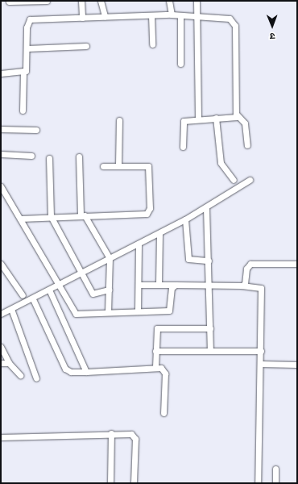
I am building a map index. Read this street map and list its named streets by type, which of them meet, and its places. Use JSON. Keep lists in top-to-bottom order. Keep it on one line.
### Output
{"north":"bottom"}
